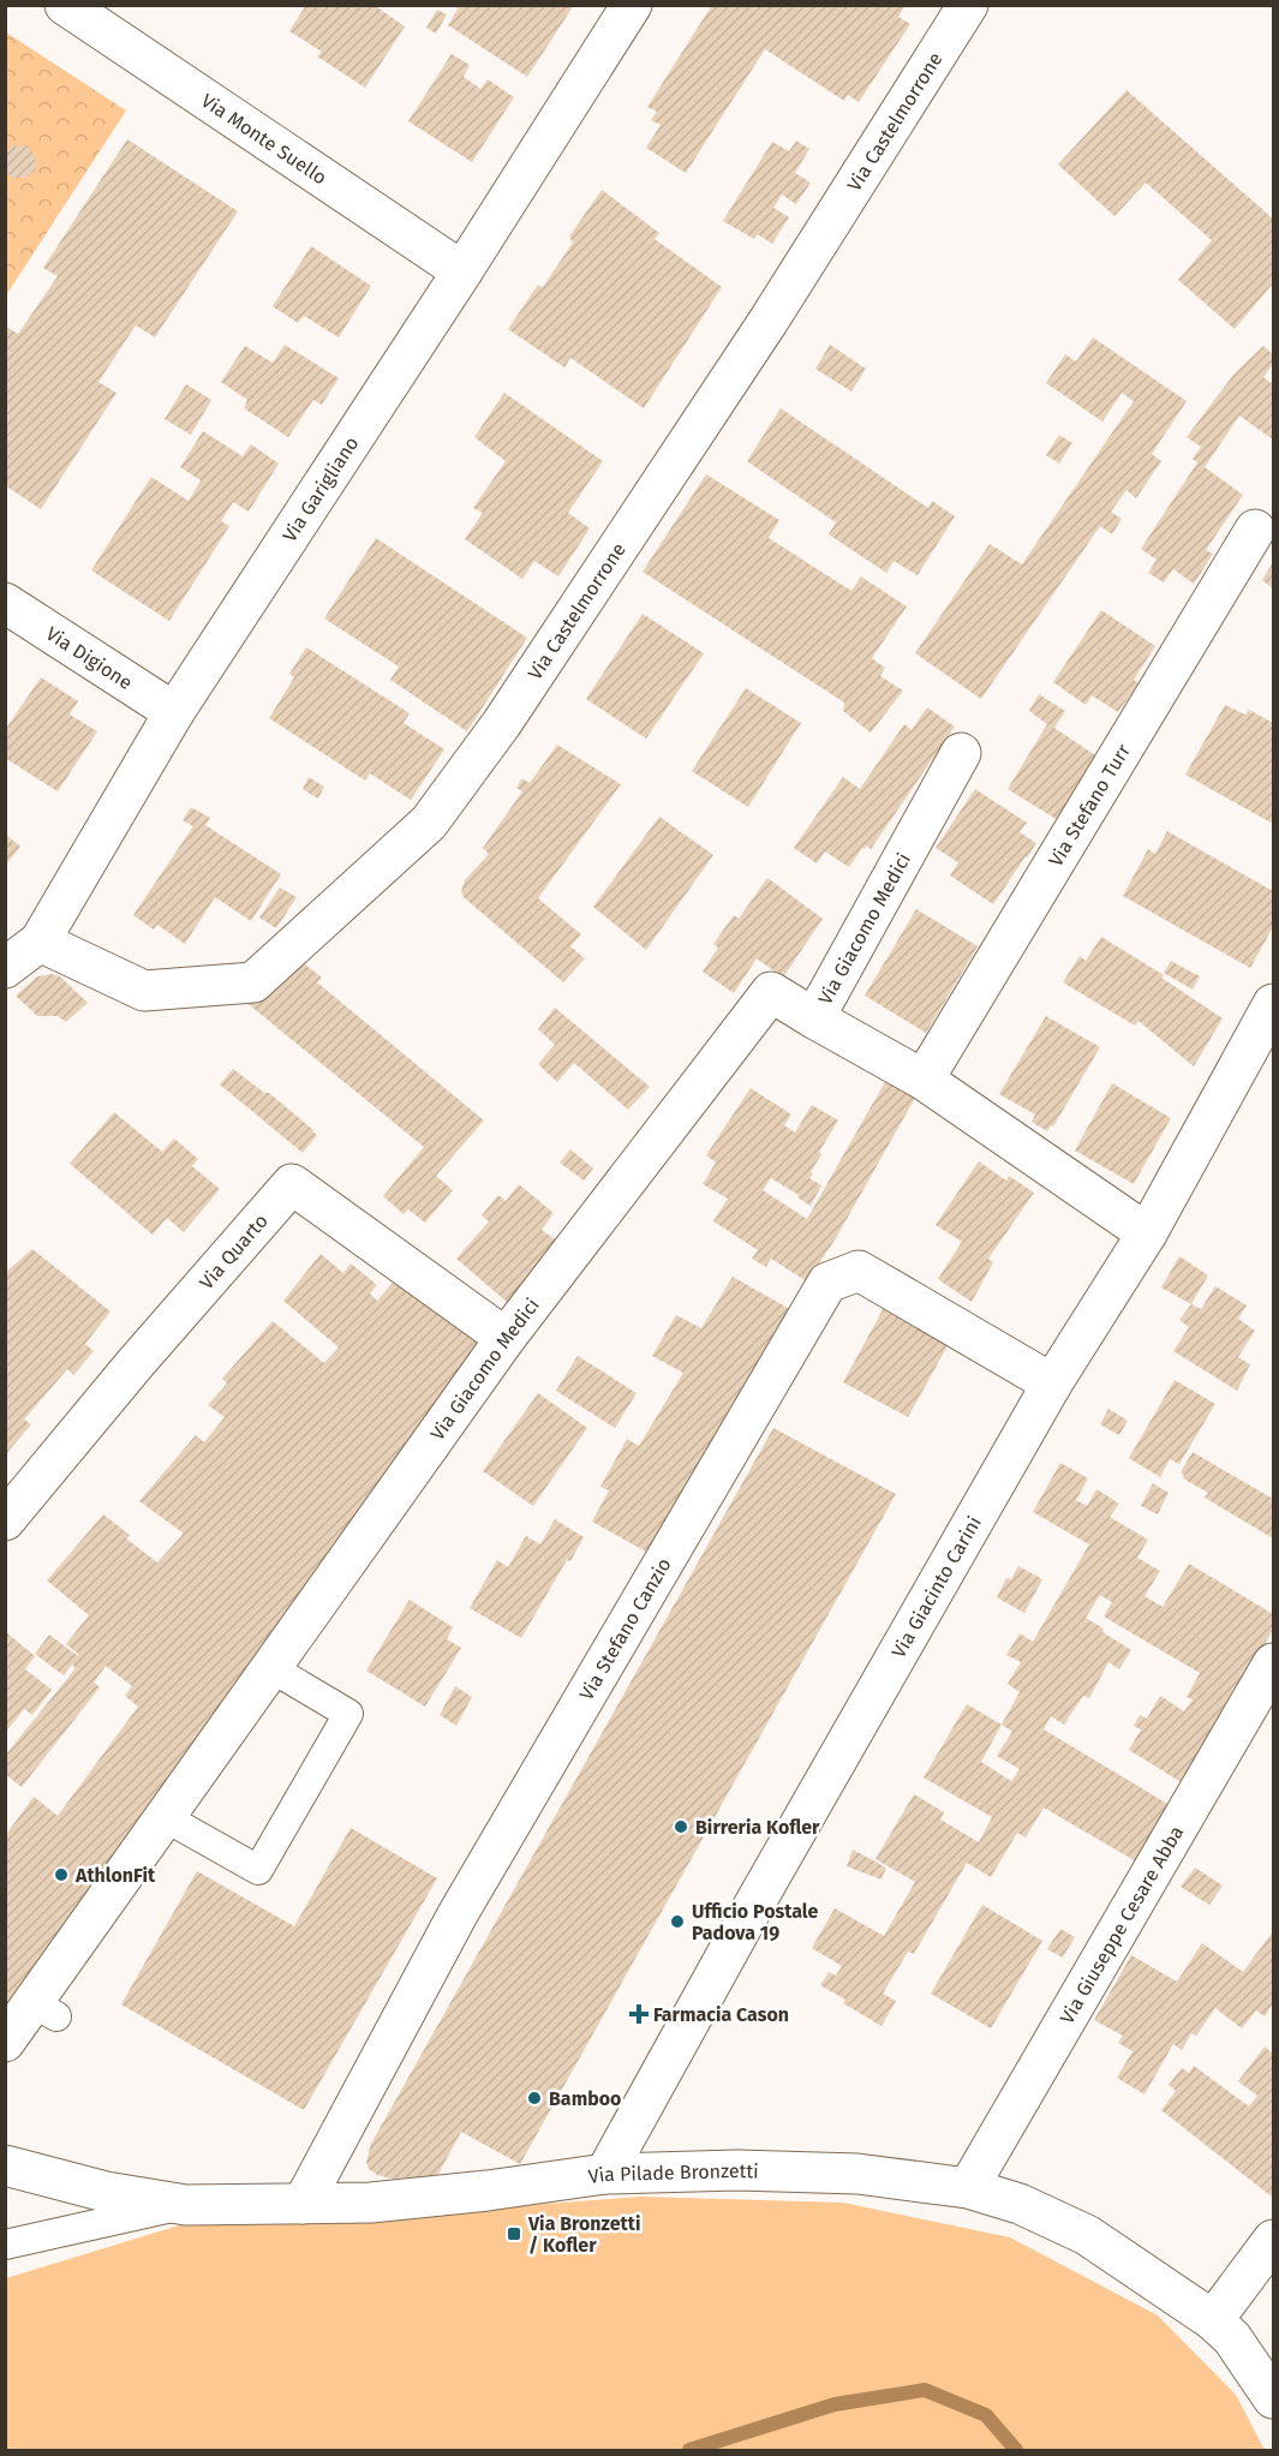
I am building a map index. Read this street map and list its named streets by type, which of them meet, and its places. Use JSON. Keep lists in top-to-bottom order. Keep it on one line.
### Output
{"streets":{"street":["Via Castelmorrone","Via Monte Suello","Via Garigliano","Via Digione","Via Stefano Turr","Via Giacomo Medici","Via Quarto","Via Giacinto Carini","Via Stefano Canzio","Via Giuseppe Cesare Abba","Via Pilade Bronzetti"]},"crossings":[["Via Castelmorrone","Via Garigliano"],["Via Monte Suello","Via Garigliano"],["Via Garigliano","Via Digione"],["Via Giacomo Medici","Via Quarto"],["Via Giacinto Carini","Via Stefano Canzio"],["Via Giacinto Carini","Via Pilade Bronzetti"],["Via Stefano Canzio","Via Pilade Bronzetti"],["Via Giuseppe Cesare Abba","Via Pilade Bronzetti"]],"places":{"other":["Birreria Kofler","AthlonFit","Ufficio Postale Padova 19","Bamboo"],"health":["Farmacia Cason"],"transit":["Via Bronzetti / Kofler"]}}
